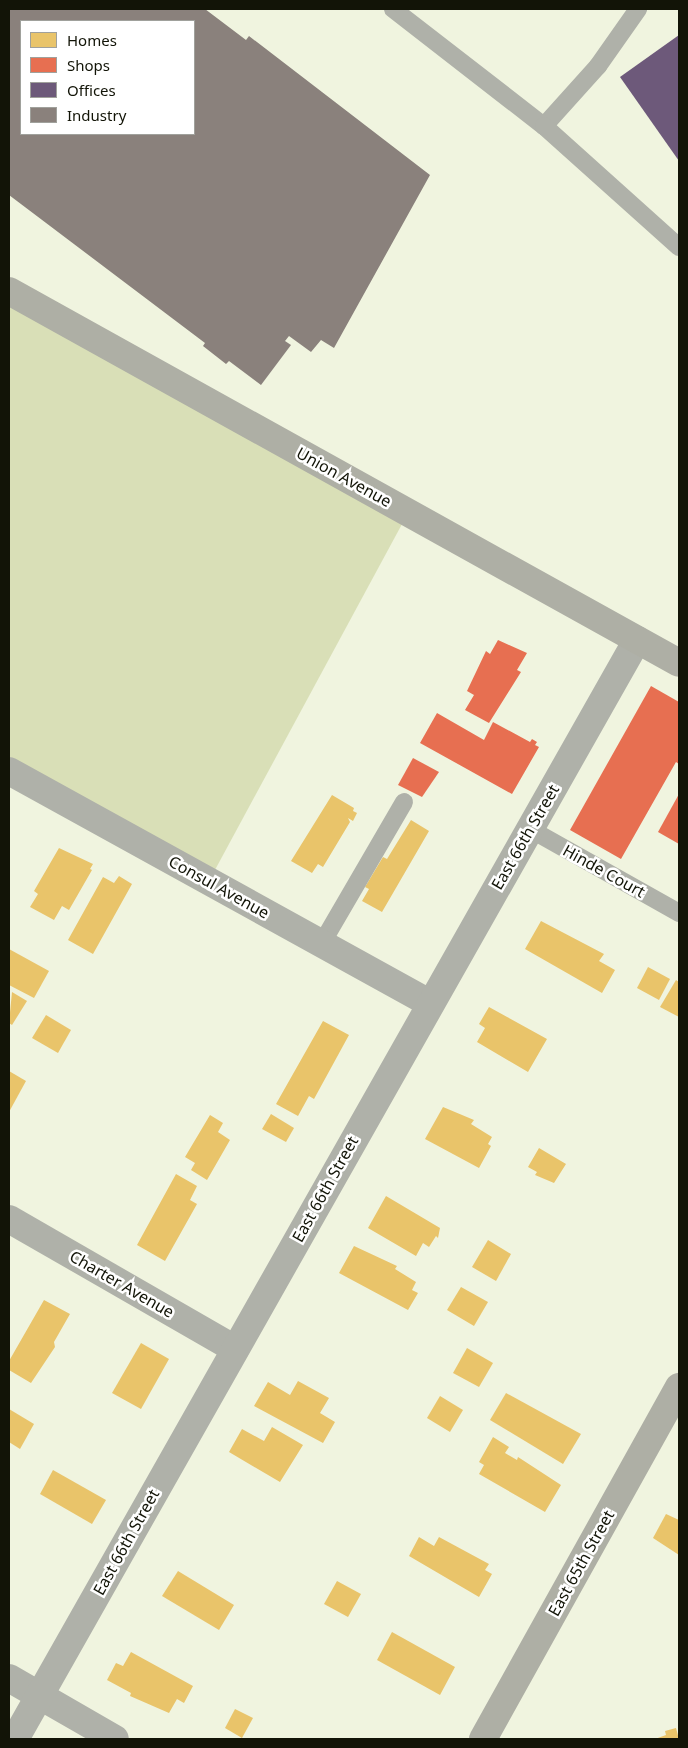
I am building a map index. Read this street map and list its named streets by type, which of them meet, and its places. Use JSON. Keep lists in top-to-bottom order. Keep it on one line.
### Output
{"streets":{"main road":["Union Avenue","East 65th Street"],"street":["East 66th Street","Consul Avenue","Charter Avenue"],"lane":["Hinde Court"]},"crossings":[["Union Avenue","East 66th Street"],["East 66th Street","Hinde Court"],["East 66th Street","Consul Avenue"],["East 66th Street","Charter Avenue"]],"legend":["Homes","Shops","Offices","Industry"]}
